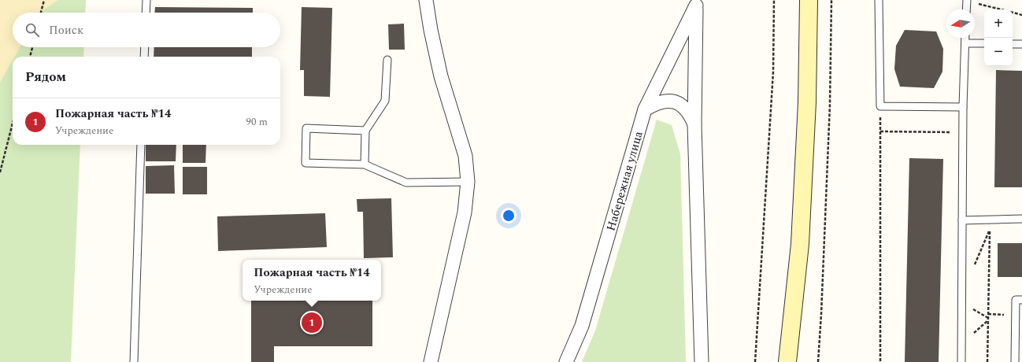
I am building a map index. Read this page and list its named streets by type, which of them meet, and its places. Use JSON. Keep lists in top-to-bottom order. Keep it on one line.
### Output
{"streets":{"street":["Набережная улица"]},"north":"left","page":{"map_buttons":["+","−"],"search":"Поиск","heading":"Рядом","list":[{"mark":"1","name":"Пожарная часть №14","note":"Учреждение","value":"90 m"}],"popup":["Пожарная часть №14","Учреждение"],"pins":"1"}}
